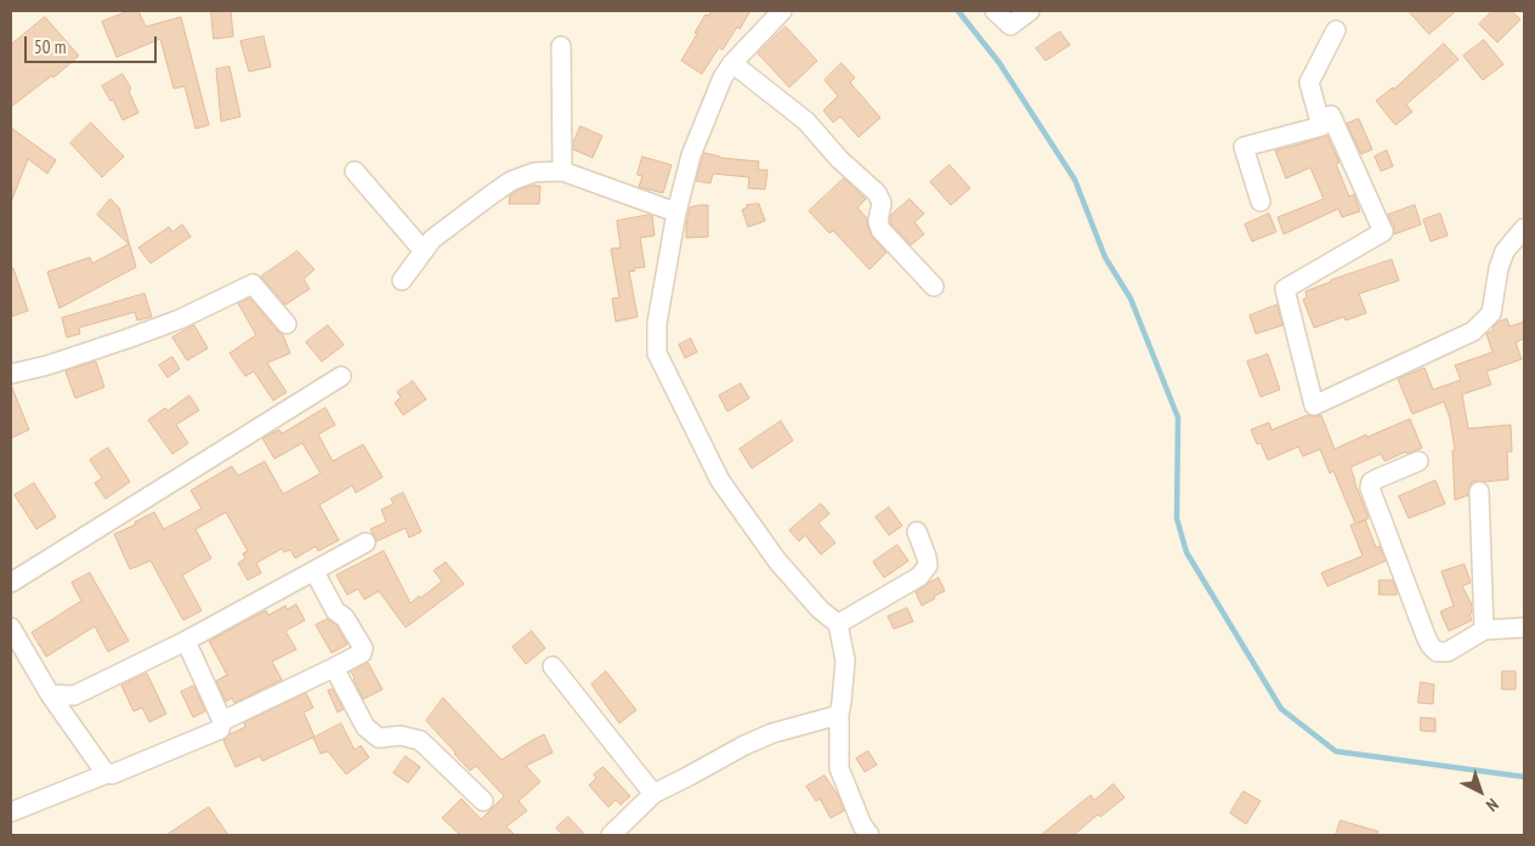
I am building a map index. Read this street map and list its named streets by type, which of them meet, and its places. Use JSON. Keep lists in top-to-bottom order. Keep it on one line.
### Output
{"scale_bar":"50 m","north":"bottom right"}
